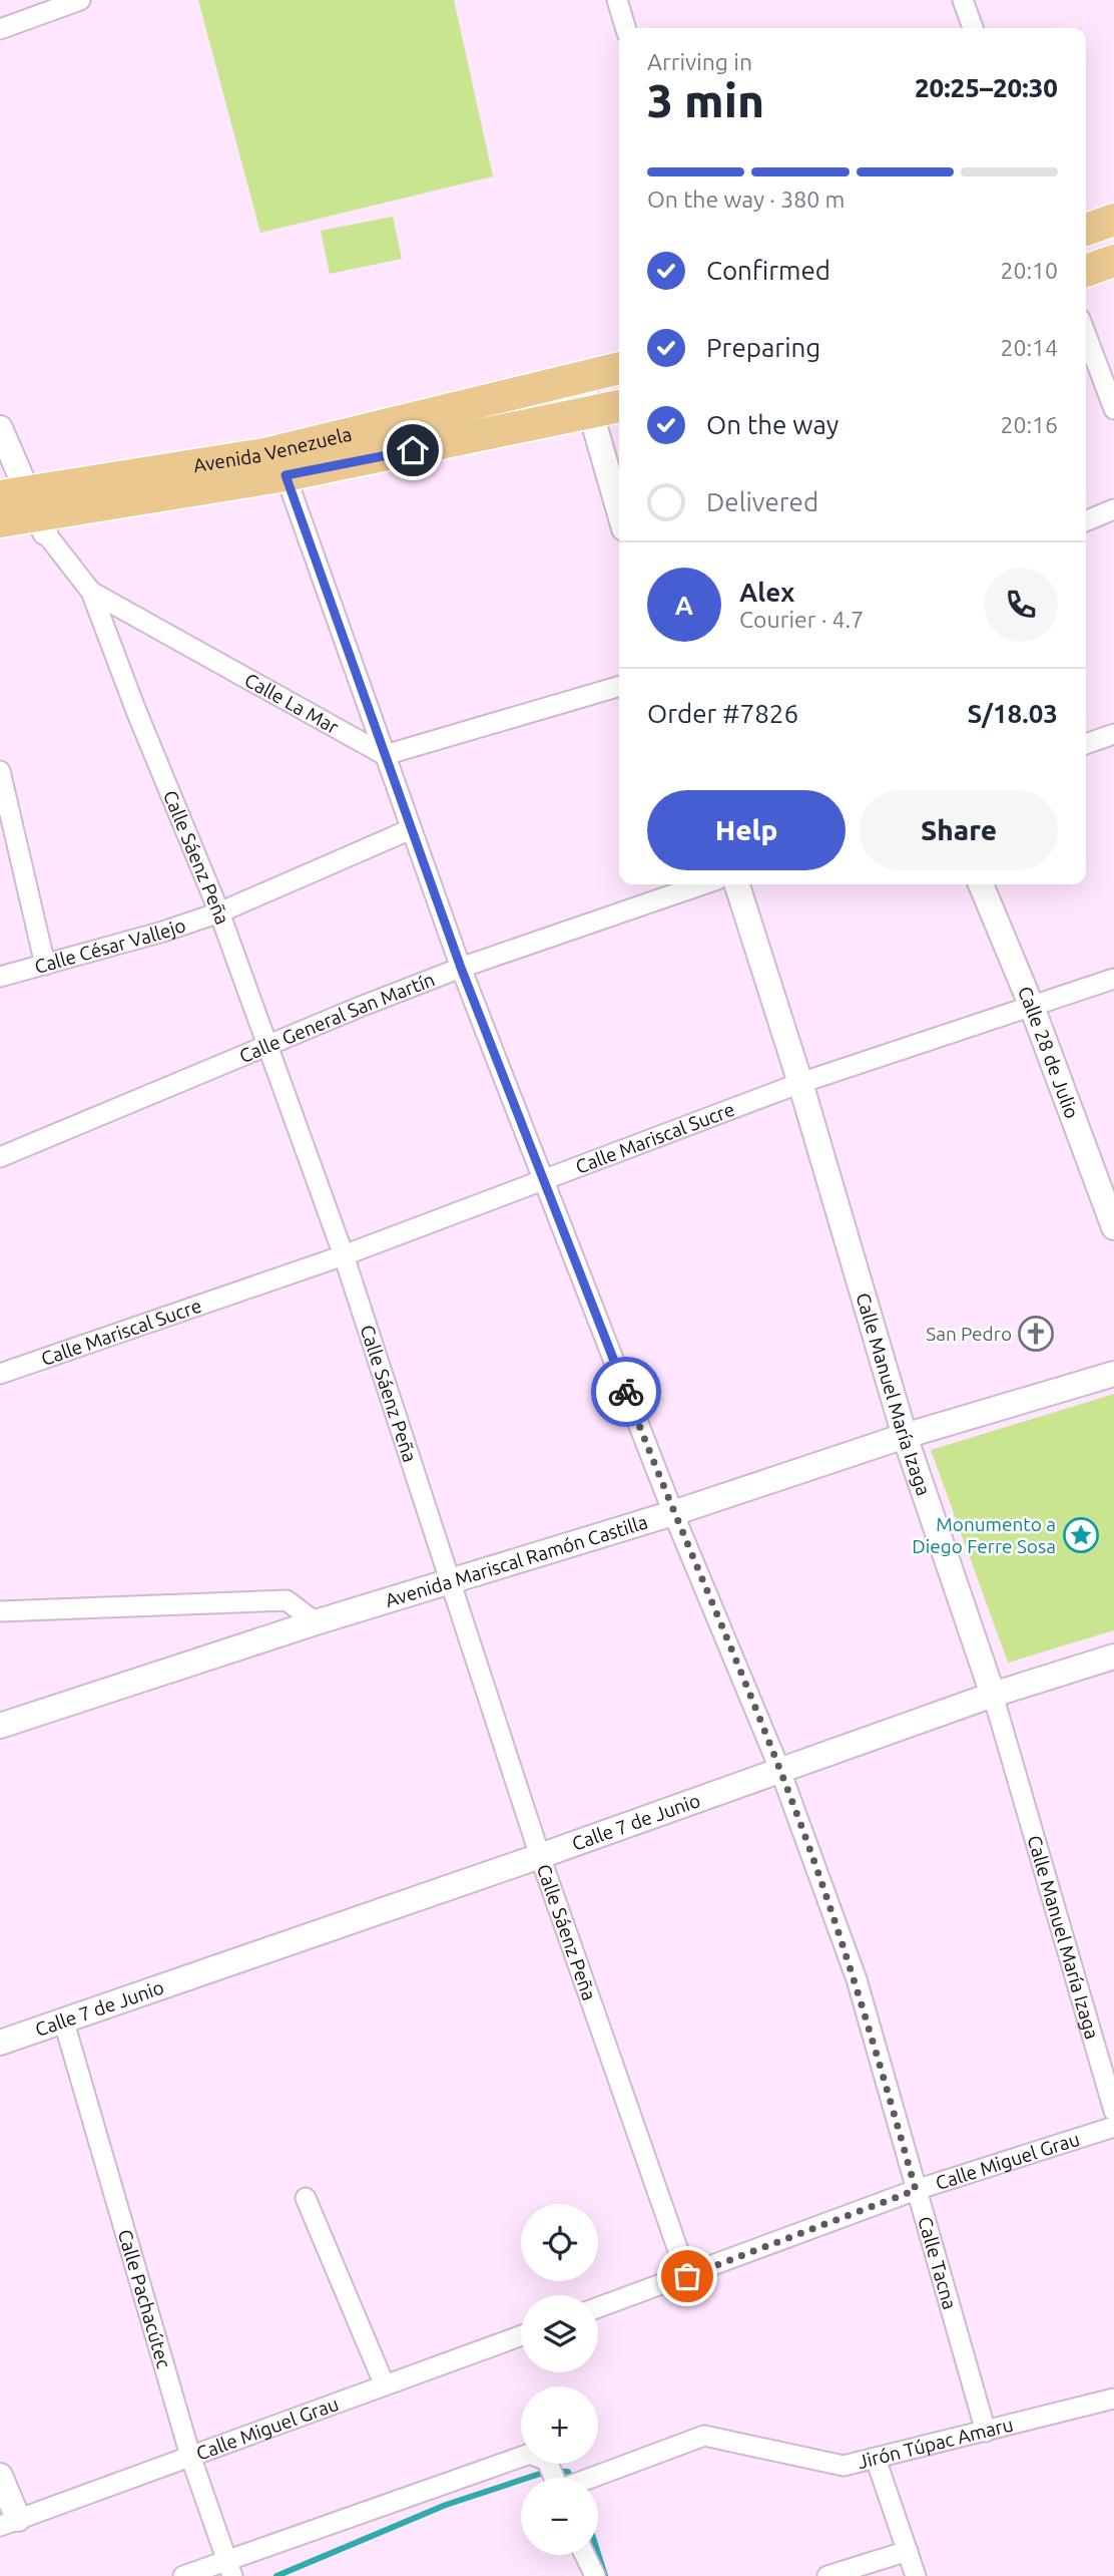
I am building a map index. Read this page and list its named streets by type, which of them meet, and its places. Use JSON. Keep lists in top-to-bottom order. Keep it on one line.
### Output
{"streets":{"main road":["Avenida Venezuela"],"street":["Calle La Mar","Calle Sáenz Peña","Calle César Vallejo","Calle General San Martín","Calle 28 de Julio","Calle Mariscal Sucre","Calle Manuel María Izaga","Avenida Mariscal Ramón Castilla","Calle 7 de Junio","Calle Miguel Grau","Calle Tacna","Calle Pachacútec","Jirón Túpac Amaru"]},"crossings":[["Avenida Venezuela","Calle Sáenz Peña"],["Avenida Venezuela","Calle Tacna"],["Calle La Mar","Calle Sáenz Peña"],["Calle La Mar","Calle Tacna"],["Calle Sáenz Peña","Calle César Vallejo"],["Calle Sáenz Peña","Calle General San Martín"],["Calle Sáenz Peña","Calle Mariscal Sucre"],["Calle Sáenz Peña","Avenida Mariscal Ramón Castilla"],["Calle Sáenz Peña","Calle 7 de Junio"],["Calle Sáenz Peña","Calle Miguel Grau"],["Calle César Vallejo","Calle Tacna"],["Calle General San Martín","Calle Tacna"],["Calle 28 de Julio","Calle Mariscal Sucre"],["Calle Mariscal Sucre","Calle Manuel María Izaga"],["Calle Mariscal Sucre","Calle Tacna"],["Calle Manuel María Izaga","Avenida Mariscal Ramón Castilla"],["Calle Manuel María Izaga","Calle 7 de Junio"],["Avenida Mariscal Ramón Castilla","Calle Tacna"],["Calle 7 de Junio","Calle Tacna"],["Calle 7 de Junio","Calle Pachacútec"],["Calle Miguel Grau","Calle Tacna"],["Calle Miguel Grau","Calle Pachacútec"],["Calle Tacna","Jirón Túpac Amaru"]],"places":{"church":["San Pedro"],"place":["Monumento a Diego Ferre Sosa"]},"page":{"heading":["3 min","Arriving in","20:25–20:30"],"panel":["Alex","Courier · 4.7","Order #7826","S/18.03"],"bar":"On the way · 380 m","list":[["Confirmed","20:10"],["Preparing","20:14"],["On the way","20:16"],"Delivered"],"round":"A","buttons":["Help","Share"],"map_buttons":["+","−"]}}
